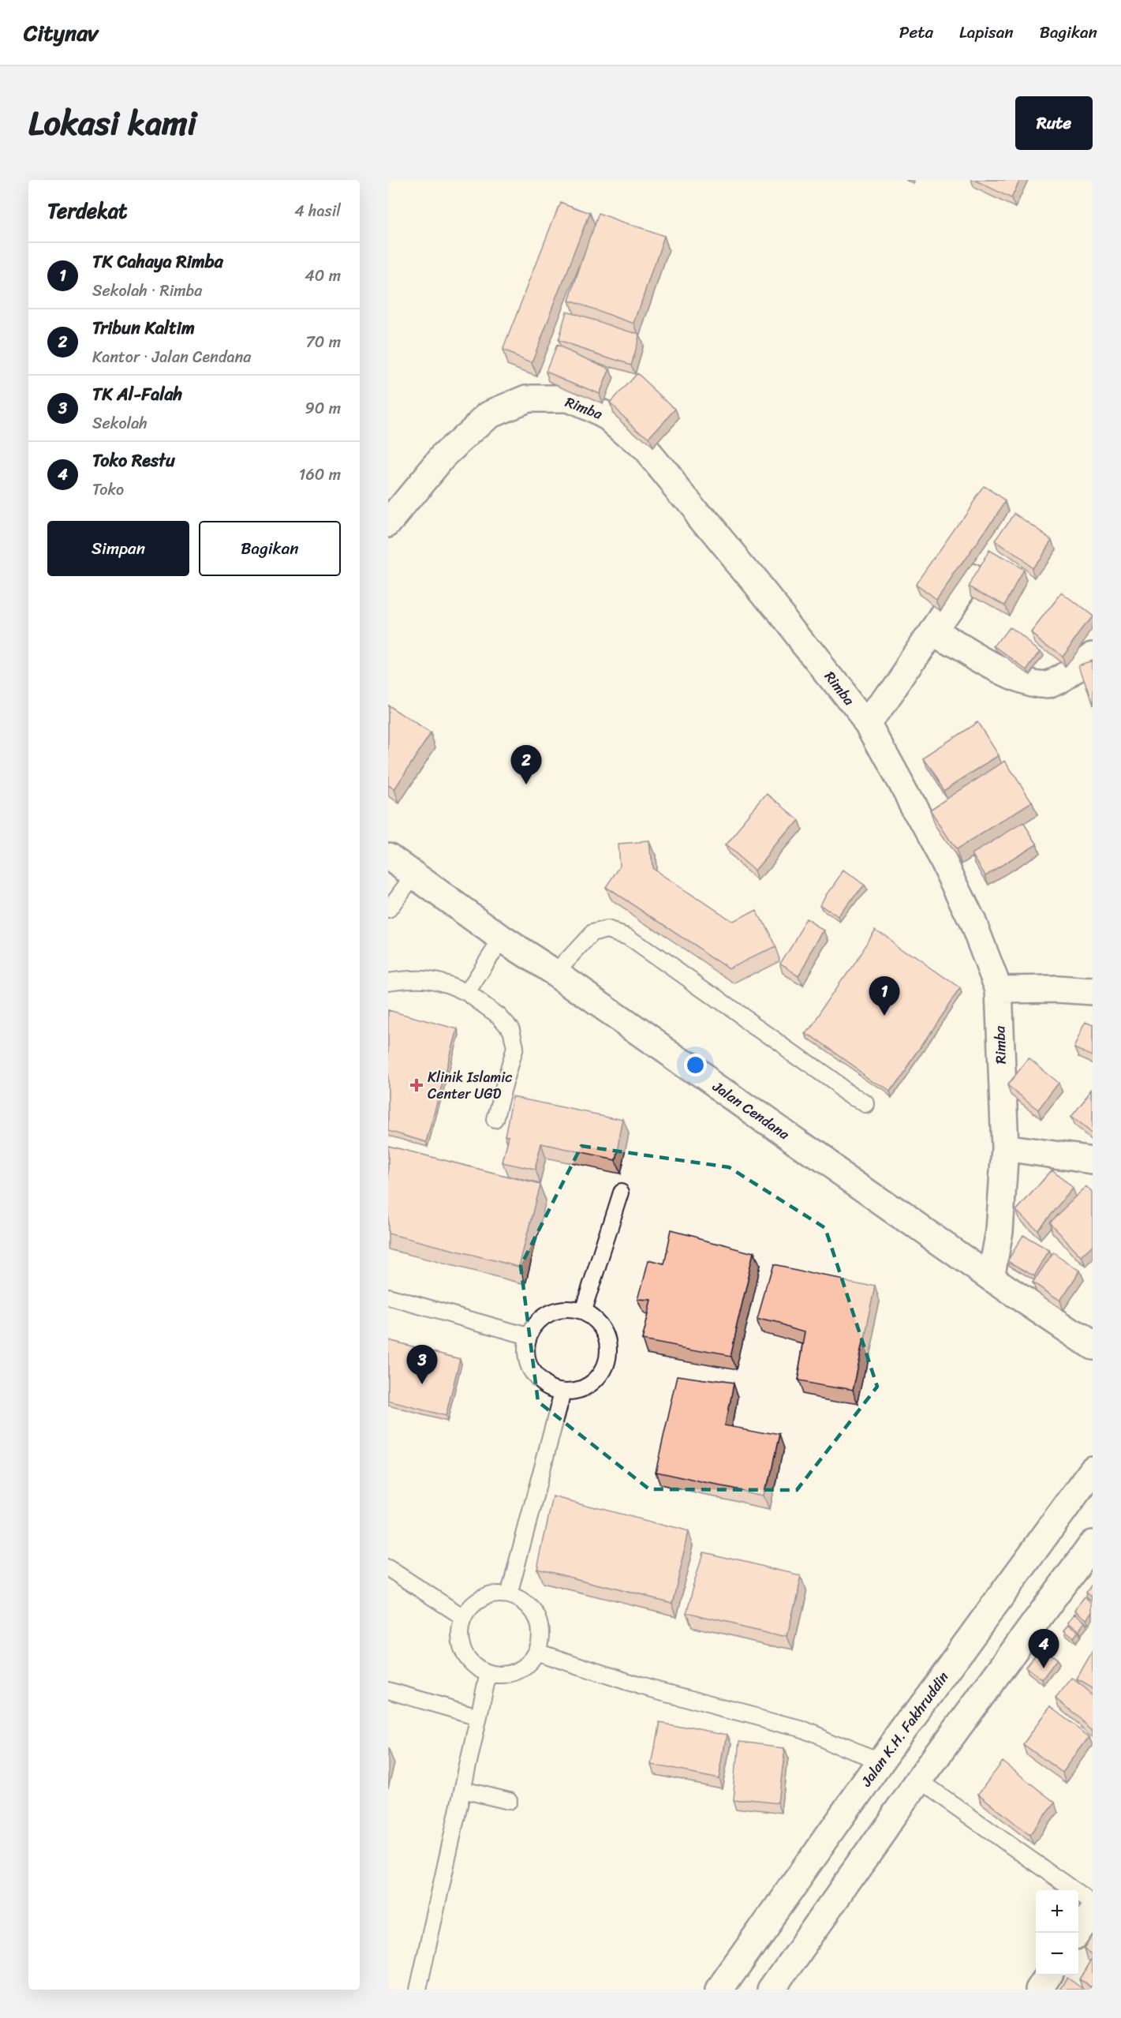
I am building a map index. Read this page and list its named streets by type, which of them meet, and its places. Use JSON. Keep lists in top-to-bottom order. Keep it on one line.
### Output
{"streets":{"street":["Rimba","Jalan Cendana","Jalan K.H. Fakhruddin"]},"crossings":[["Rimba","Jalan Cendana"]],"places":{"health":["Klinik Islamic Center UGD"]},"page":{"header":"Citynav","nav":["Peta","Lapisan","Bagikan"],"title":"Lokasi kami","buttons":["Rute",["Simpan","Bagikan"]],"heading":["Terdekat","4 hasil"],"list":[{"mark":"1","name":"TK Cahaya Rimba","note":"Sekolah · Rimba","value":"40 m"},{"mark":"2","name":"Tribun Kaltim","note":"Kantor · Jalan Cendana","value":"70 m"},{"mark":"3","name":"TK Al-Falah","note":"Sekolah","value":"90 m"},{"mark":"4","name":"Toko Restu","note":"Toko","value":"160 m"}],"pins":["2","1","3","4"],"map_buttons":["+","−"]}}
